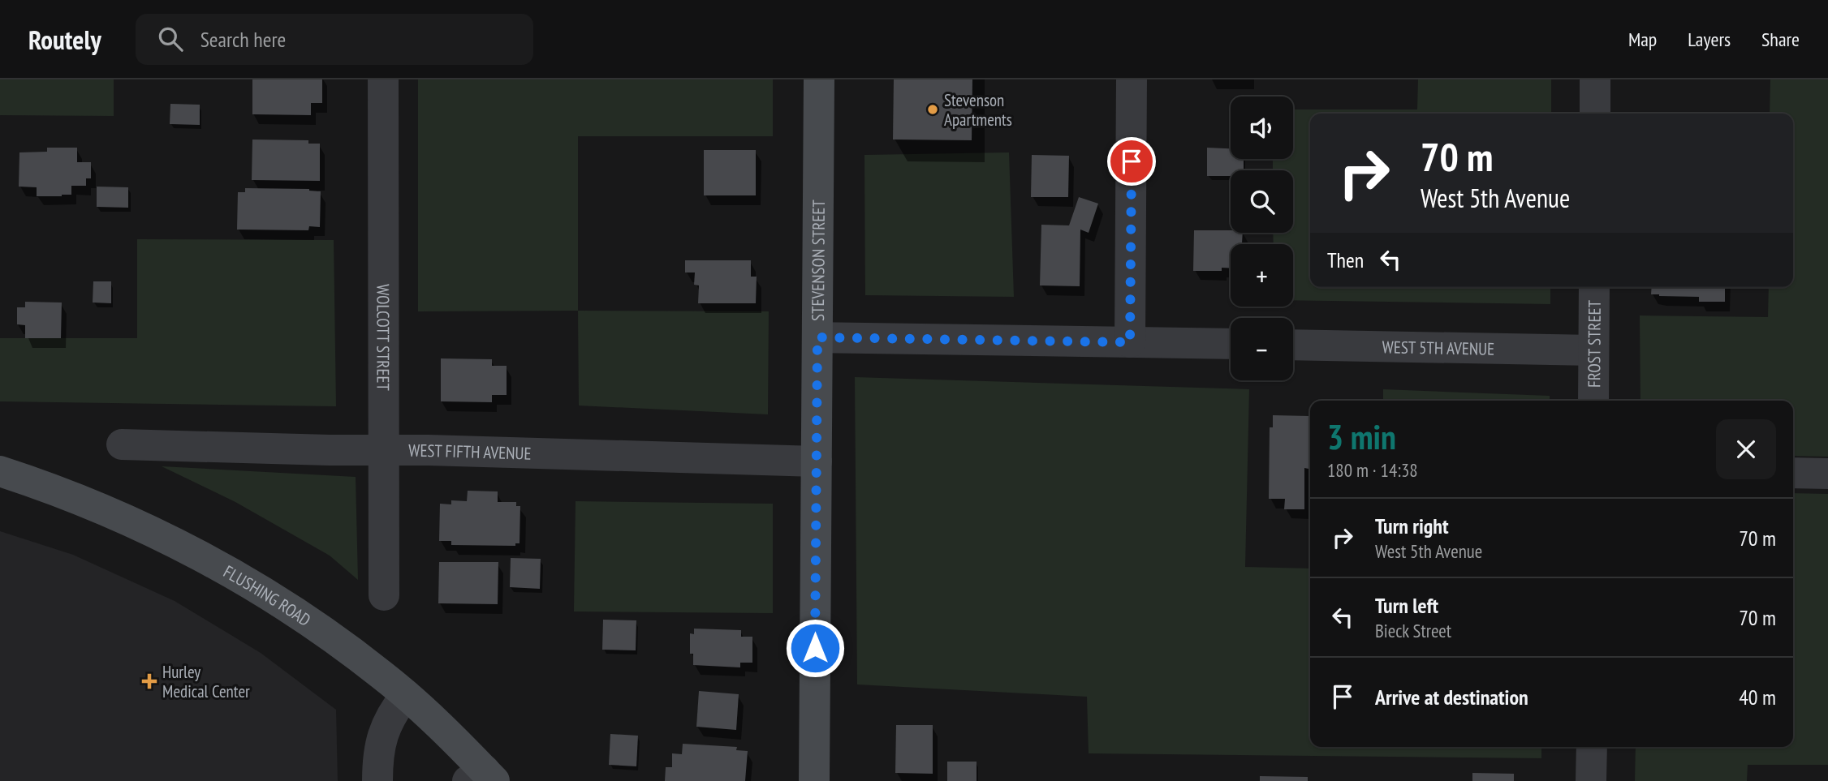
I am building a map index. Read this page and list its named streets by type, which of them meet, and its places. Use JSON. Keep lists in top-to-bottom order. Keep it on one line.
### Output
{"streets":{"street":["STEVENSON STREET","WOLCOTT STREET","FROST STREET","WEST 5TH AVENUE","WEST FIFTH AVENUE","FLUSHING ROAD"]},"crossings":[["STEVENSON STREET","WEST FIFTH AVENUE"],["WOLCOTT STREET","WEST FIFTH AVENUE"],["FROST STREET","WEST 5TH AVENUE"]],"places":{"other":["Stevenson Apartments"],"health":["Hurley Medical Center"]},"page":{"header":"Routely","search":"Search here","nav":["Map","Layers","Share"],"map_buttons":["+","−"],"turn":["70 m","West 5th Avenue"],"then":"Then","heading":["3 min","180 m · 14:38"],"list":[{"name":"Turn right","note":"West 5th Avenue","value":"70 m"},{"name":"Turn left","note":"Bieck Street","value":"70 m"},{"name":"Arrive at destination","value":"40 m"}]}}
